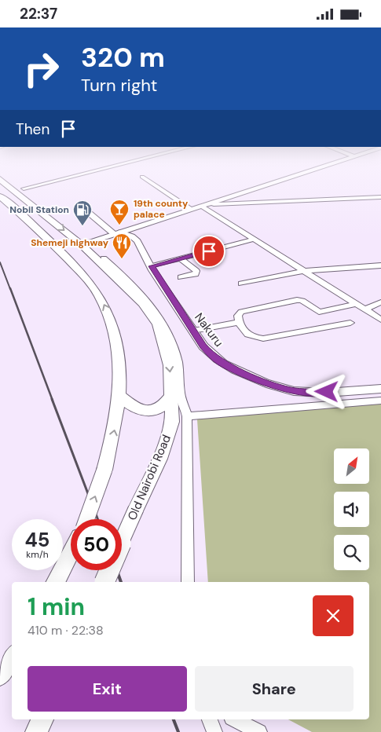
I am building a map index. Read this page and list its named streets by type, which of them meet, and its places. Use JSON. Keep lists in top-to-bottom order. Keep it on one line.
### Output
{"streets":{"highway":["Old Nairobi Road"],"main road":["Nakuru"]},"places":{"bar":["19th county palace"],"fuel station":["Nobil Station"],"restaurant":["Shemeji highway"]},"north":"top right","page":{"status":"22:37","turn":["320 m","Turn right"],"then":"Then","speed":"45 km/h","limit":"50","heading":["1 min","410 m · 22:38"],"buttons":["Exit","Share"]}}
